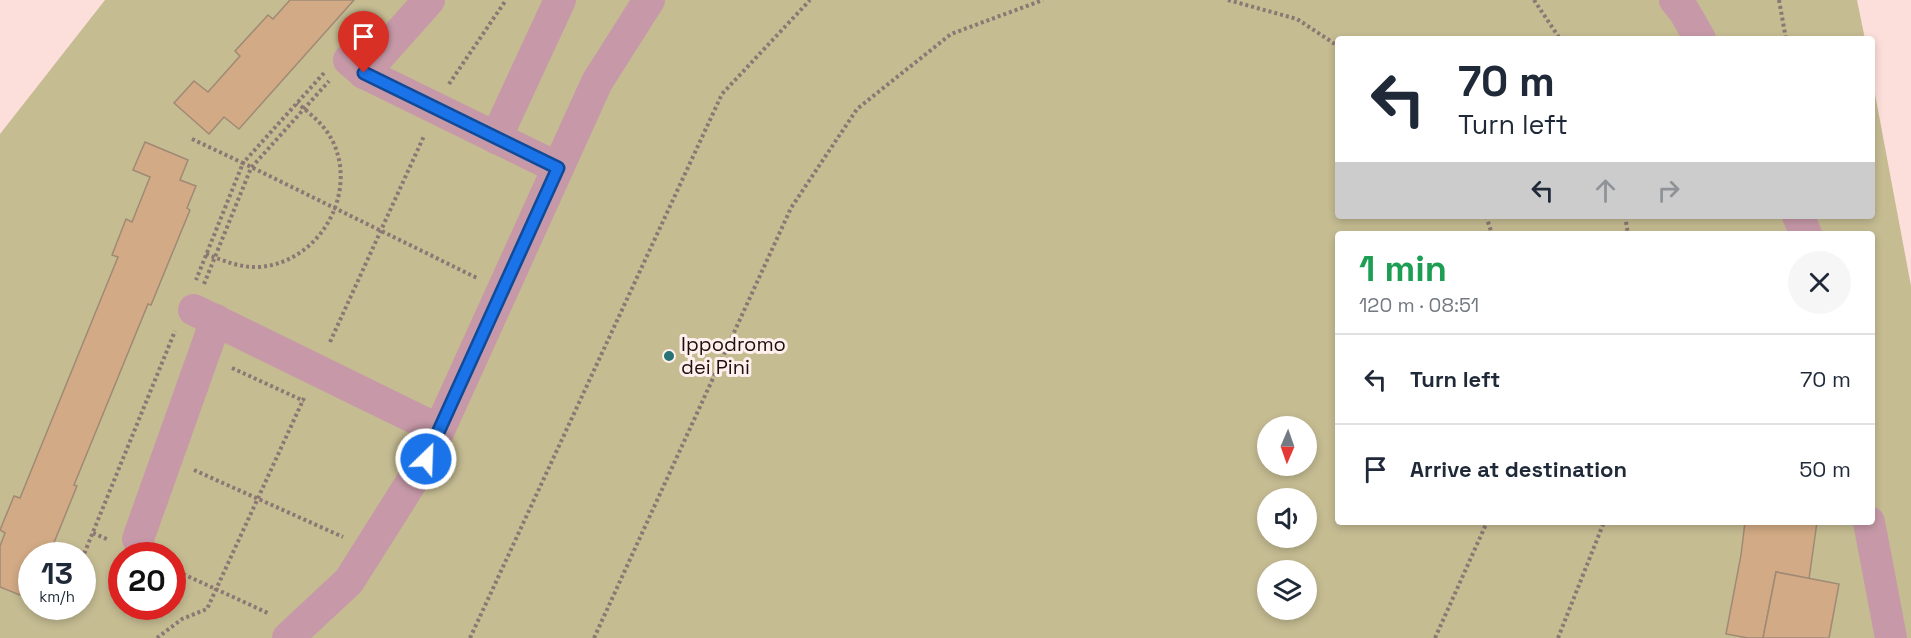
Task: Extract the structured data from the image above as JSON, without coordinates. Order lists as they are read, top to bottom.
{
  "places": ["Ippodromo dei Pini"],
  "north": "bottom",
  "page": {
    "turn": ["70 m", "Turn left"],
    "heading": ["1 min", "120 m · 08:51"],
    "list": [
      {
        "name": "Turn left",
        "value": "70 m"
      },
      {
        "name": "Arrive at destination",
        "value": "50 m"
      }
    ],
    "speed": "13 km/h",
    "limit": "20"
  }
}
